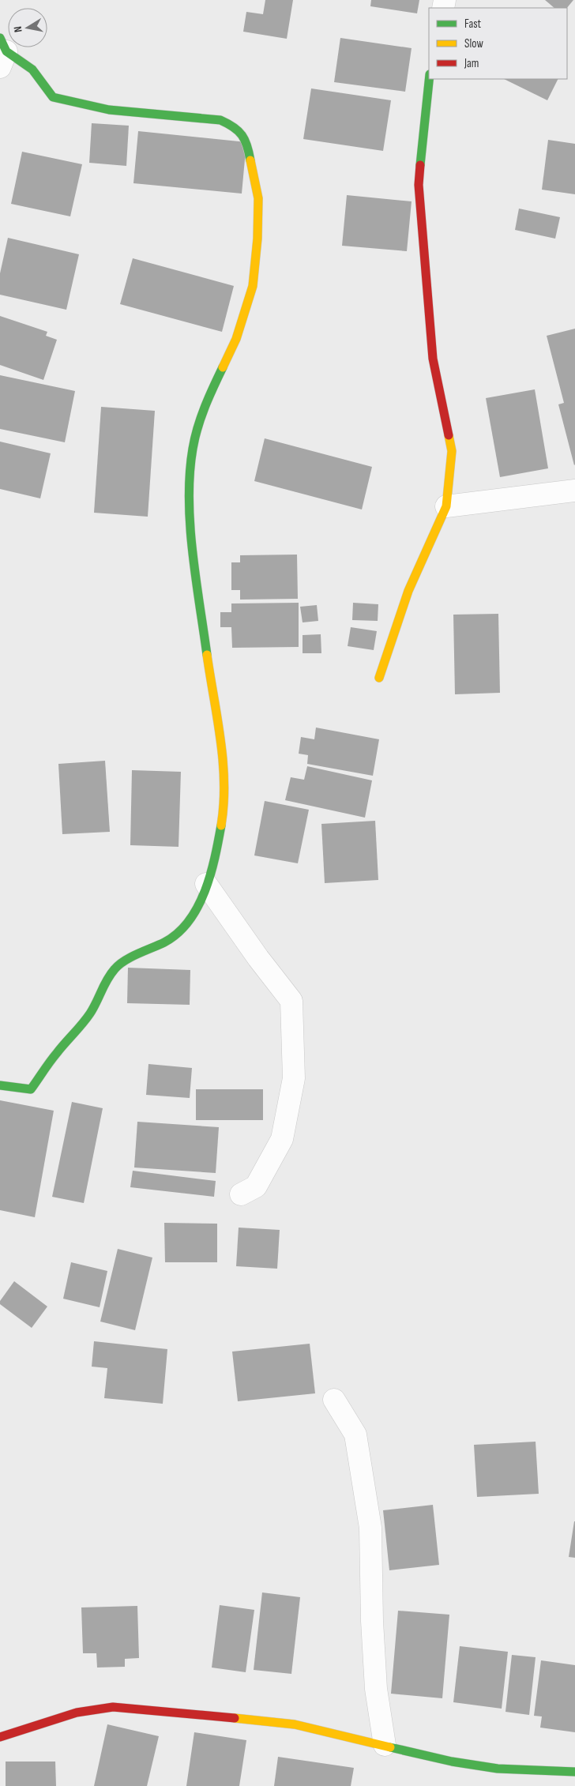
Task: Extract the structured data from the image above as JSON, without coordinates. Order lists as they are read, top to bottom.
{
  "legend": ["Fast", "Slow", "Jam"],
  "north": "left"
}
